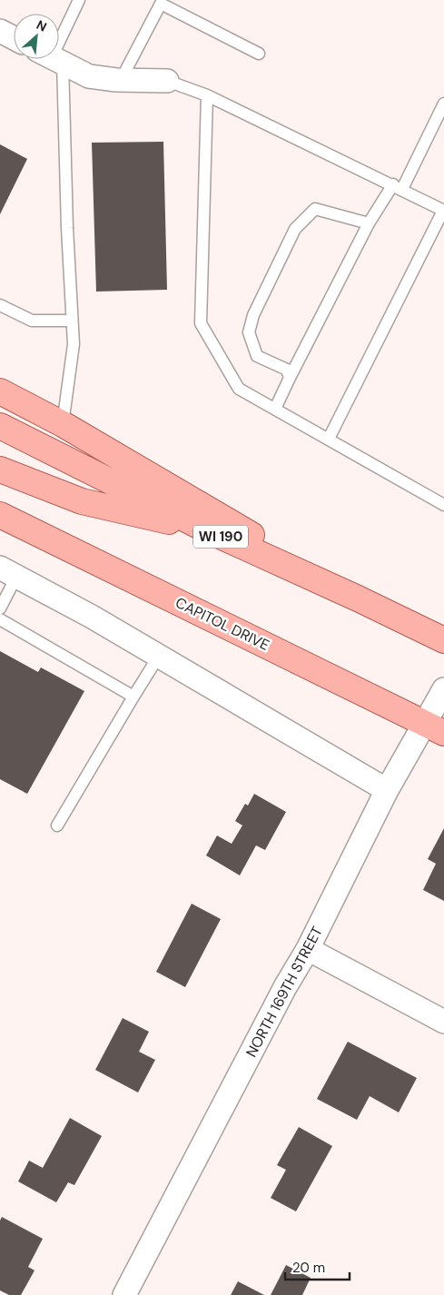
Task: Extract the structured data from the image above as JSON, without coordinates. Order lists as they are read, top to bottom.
{
  "streets": {
    "main road": ["WI 190", "CAPITOL DRIVE"],
    "street": ["NORTH 169TH STREET"]
  },
  "crossings": [
    ["CAPITOL DRIVE", "NORTH 169TH STREET"]
  ],
  "scale_bar": "20 m",
  "north": "top right"
}
